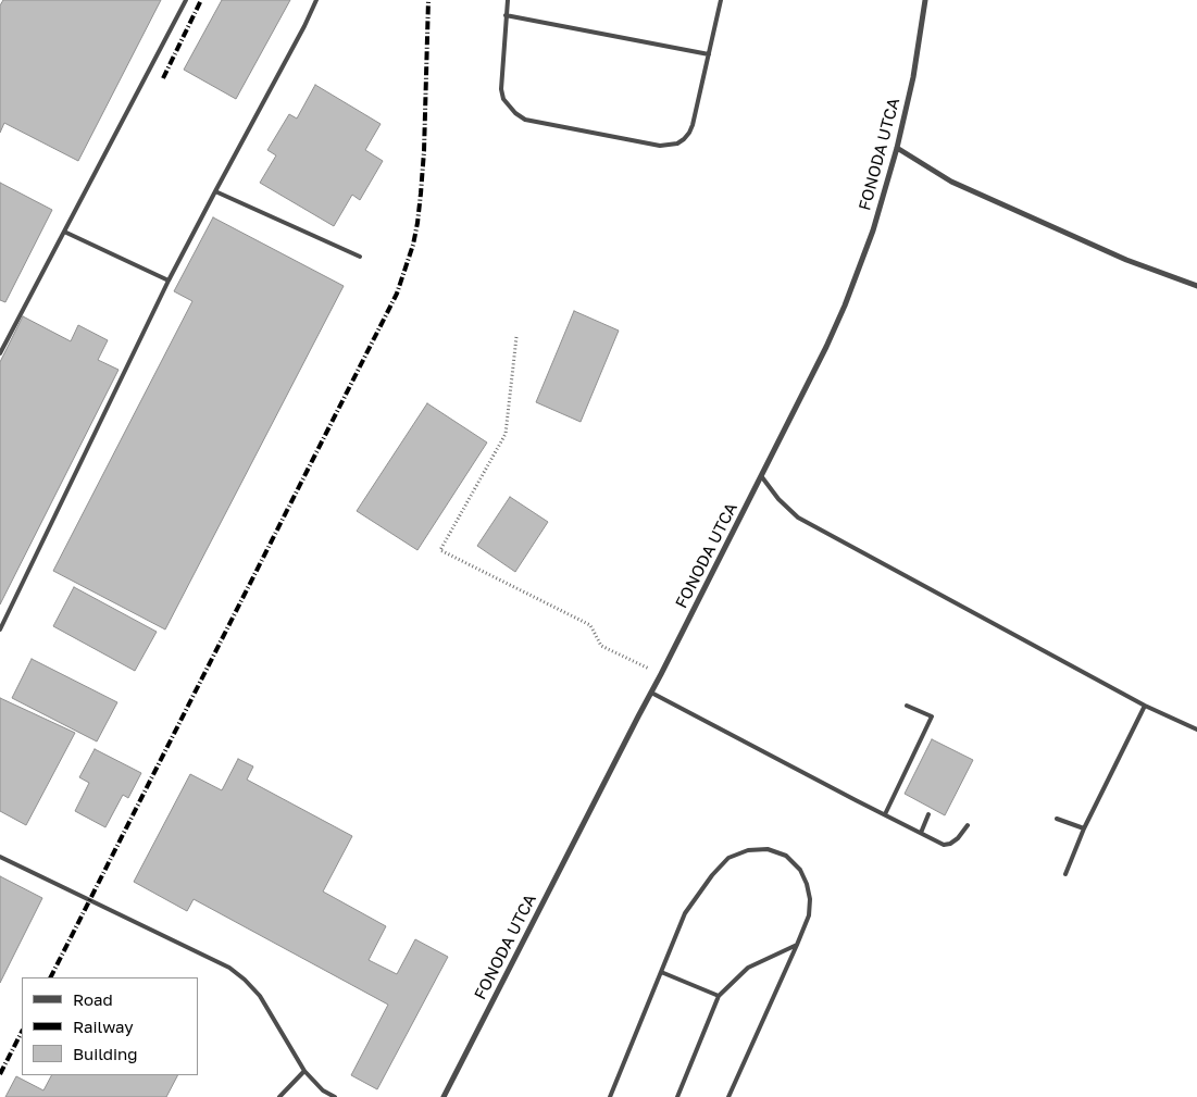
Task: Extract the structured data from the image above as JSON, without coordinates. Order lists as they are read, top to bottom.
{
  "streets": {
    "street": ["FONODA UTCA"]
  },
  "legend": ["Road", "Railway", "Building"]
}
